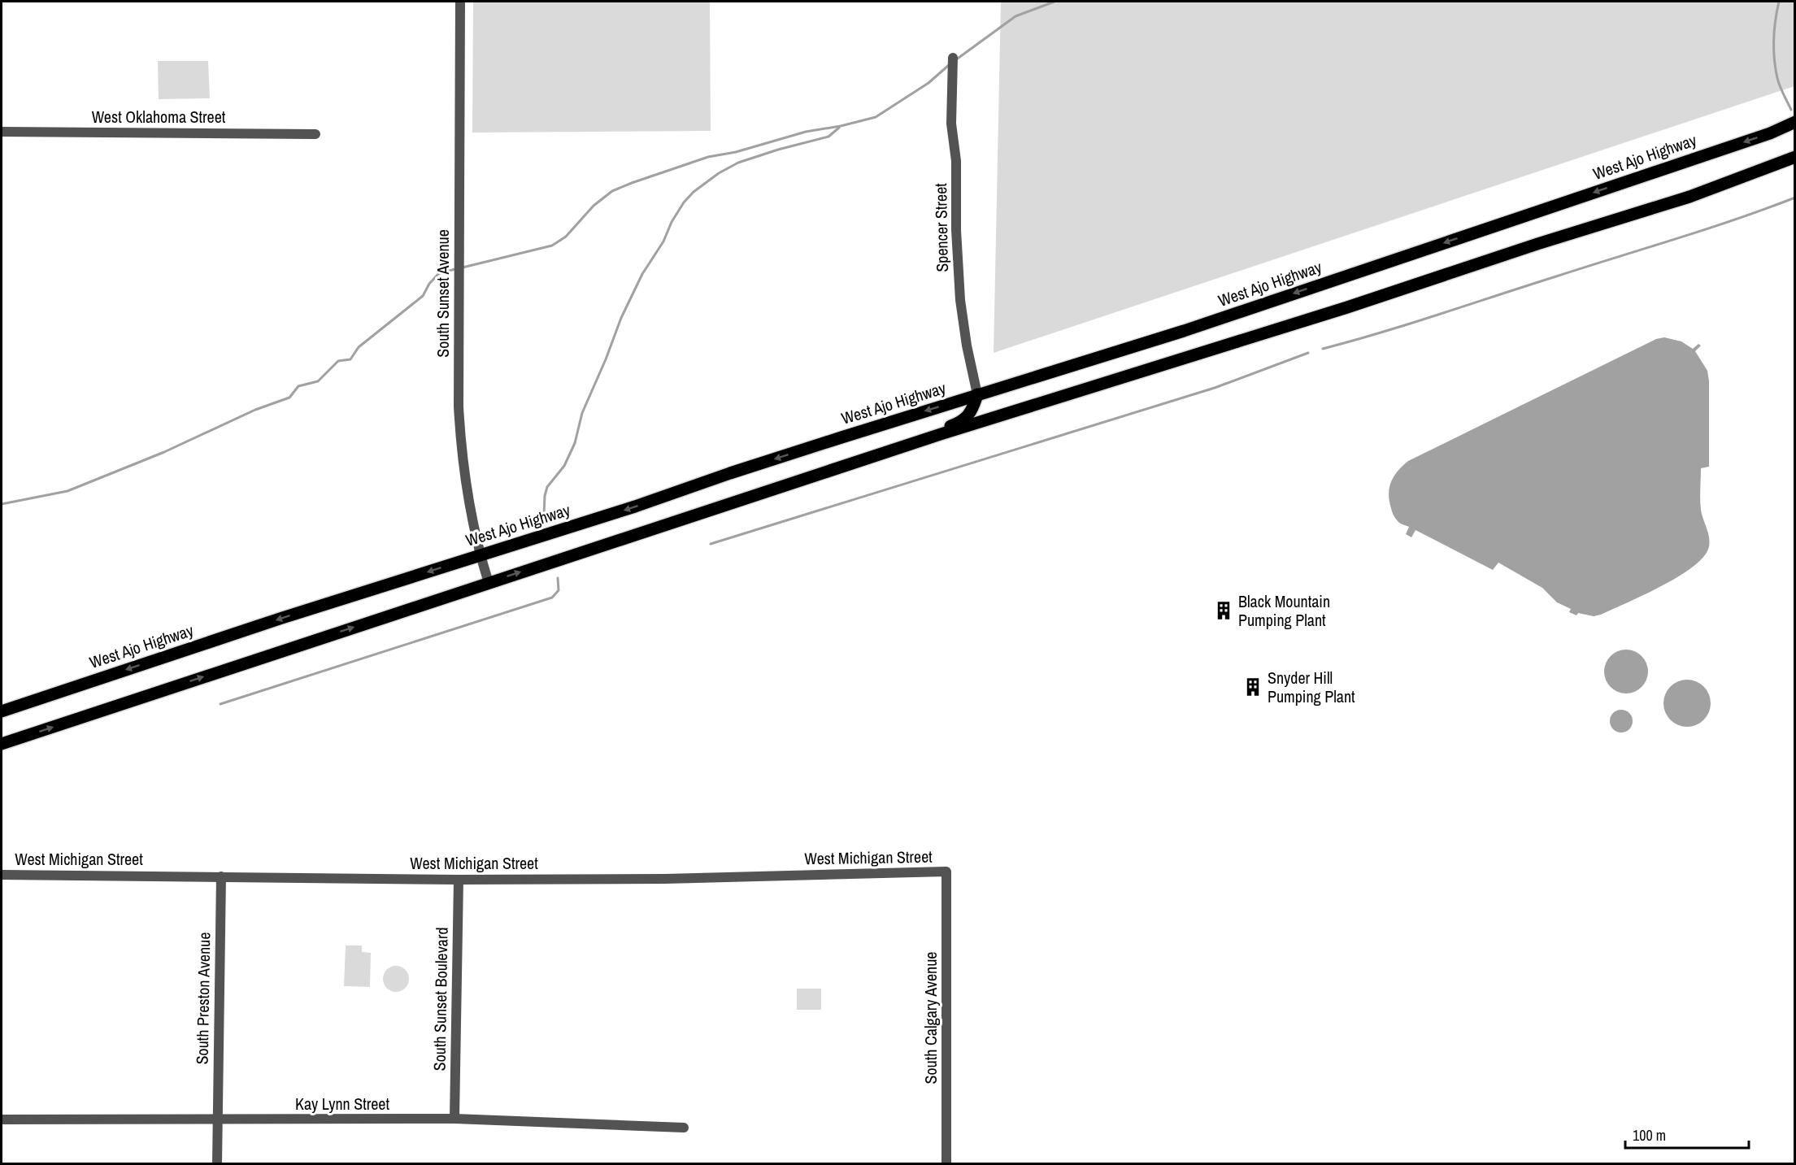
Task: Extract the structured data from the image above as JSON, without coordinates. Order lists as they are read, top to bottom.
{
  "streets": {
    "main road": ["West Ajo Highway"],
    "street": [
      "West Oklahoma Street",
      "Spencer Street",
      "South Sunset Avenue",
      "West Michigan Street",
      "South Preston Avenue",
      "South Sunset Boulevard",
      "South Calgary Avenue",
      "Kay Lynn Street"
    ]
  },
  "crossings": [
    ["West Ajo Highway", "Spencer Street"],
    ["West Ajo Highway", "South Sunset Avenue"],
    ["West Michigan Street", "South Preston Avenue"],
    ["West Michigan Street", "South Sunset Boulevard"],
    ["West Michigan Street", "South Calgary Avenue"],
    ["South Preston Avenue", "Kay Lynn Street"],
    ["South Sunset Boulevard", "Kay Lynn Street"]
  ],
  "places": {
    "building": ["Black Mountain Pumping Plant", "Snyder Hill Pumping Plant"]
  },
  "scale_bar": "100 m"
}
